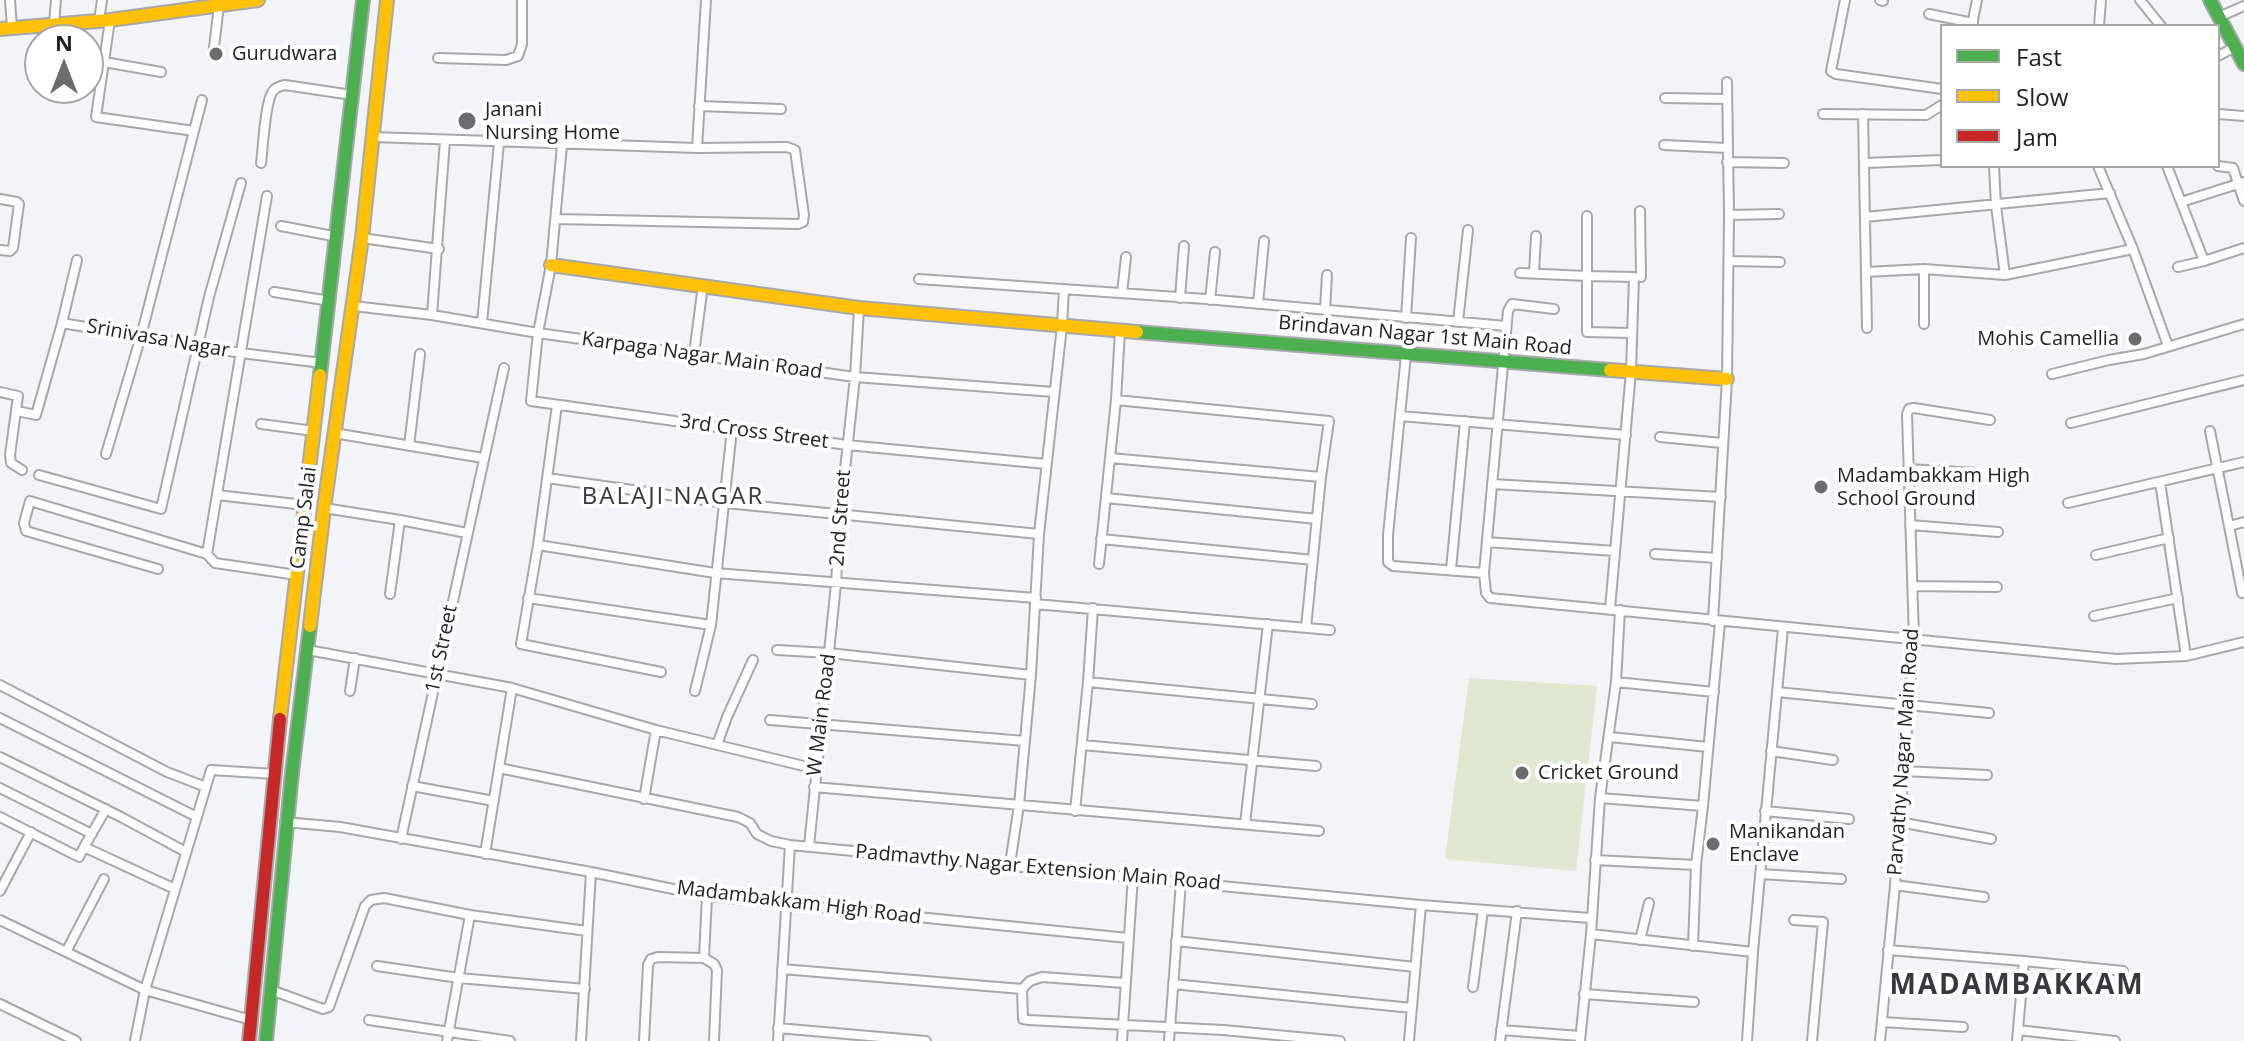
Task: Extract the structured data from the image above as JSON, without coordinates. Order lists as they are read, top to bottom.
{
  "streets": {
    "main road": ["Brindavan Nagar 1st Main Road", "Camp Salai"],
    "street": [
      "Srinivasa Nagar",
      "Karpaga Nagar Main Road",
      "3rd Cross Street",
      "2nd Street",
      "1st Street",
      "W Main Road",
      "Parvathy Nagar Main Road",
      "Padmavthy Nagar Extension Main Road",
      "Madambakkam High Road"
    ]
  },
  "crossings": [
    ["Brindavan Nagar 1st Main Road", "2nd Street"],
    ["Srinivasa Nagar", "Camp Salai"],
    ["Karpaga Nagar Main Road", "3rd Cross Street"],
    ["Karpaga Nagar Main Road", "Camp Salai"],
    ["Karpaga Nagar Main Road", "2nd Street"],
    ["3rd Cross Street", "2nd Street"],
    ["Camp Salai", "Madambakkam High Road"],
    ["2nd Street", "W Main Road"],
    ["1st Street", "Madambakkam High Road"],
    ["W Main Road", "Padmavthy Nagar Extension Main Road"]
  ],
  "districts": ["BALAJI NAGAR", "MADAMBAKKAM"],
  "places": [
    "Gurudwara",
    "Janani Nursing Home",
    "Mohis Camellia",
    "Madambakkam High School Ground",
    "Cricket Ground",
    "Manikandan Enclave"
  ],
  "legend": ["Fast", "Slow", "Jam"],
  "north": "top"
}
